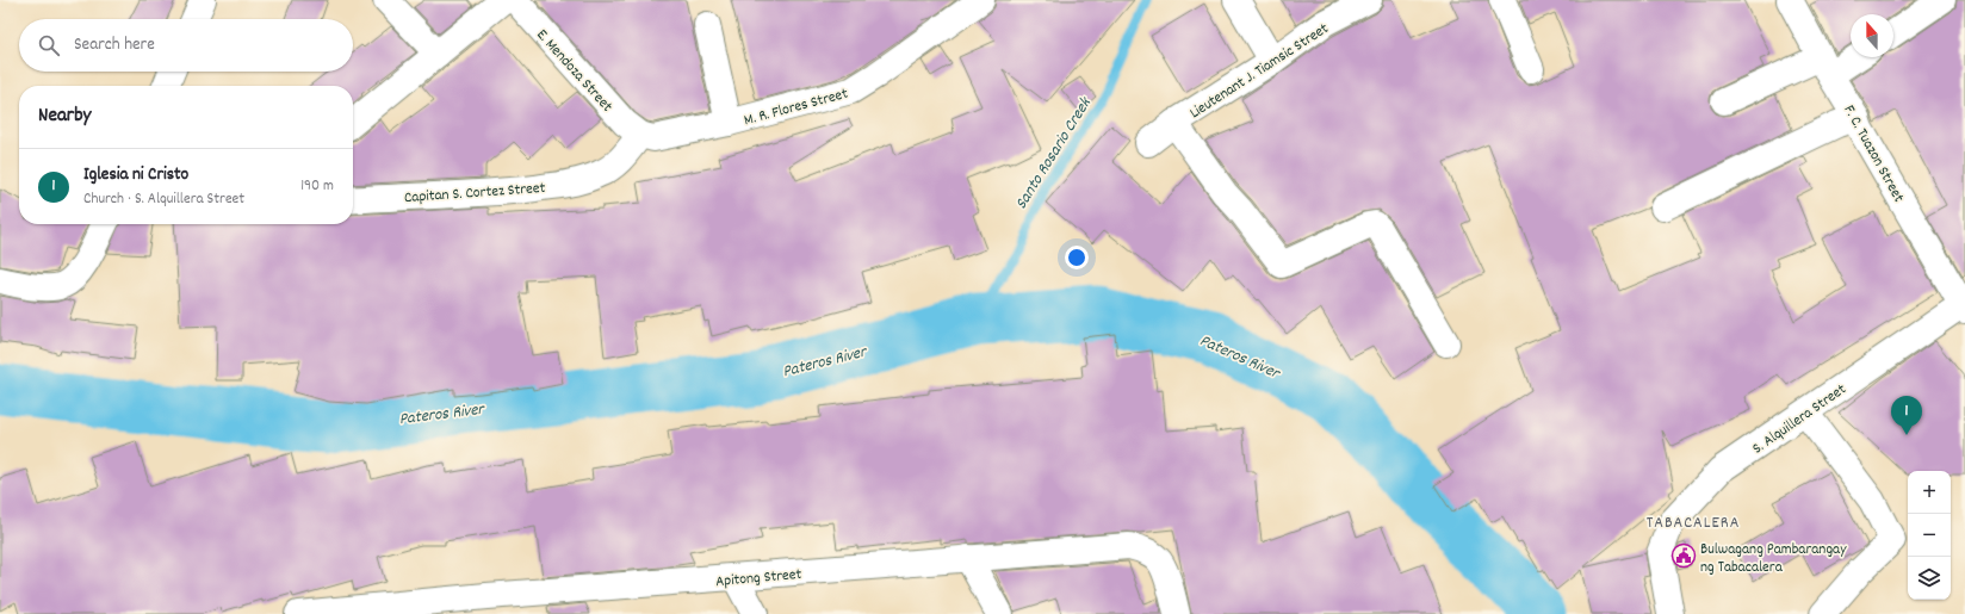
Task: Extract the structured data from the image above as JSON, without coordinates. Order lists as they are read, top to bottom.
{
  "streets": {
    "street": [
      "E. Mendoza Street",
      "Lieutenant J. Tiamsic Street",
      "M. R. Flores Street",
      "F. C. Tuazon Street",
      "Capitan S. Cortez Street",
      "S. Alquillera Street",
      "Apitong Street"
    ]
  },
  "crossings": [
    ["E. Mendoza Street", "M. R. Flores Street"],
    ["E. Mendoza Street", "Capitan S. Cortez Street"],
    ["M. R. Flores Street", "Capitan S. Cortez Street"],
    ["F. C. Tuazon Street", "S. Alquillera Street"]
  ],
  "districts": ["TABACALERA"],
  "water": ["Santo Rosario Creek", "Pateros River"],
  "places": {
    "public building": ["Bulwagang Pambarangay ng Tabacalera"]
  },
  "north": "top",
  "page": {
    "search": "Search here",
    "heading": "Nearby",
    "list": [
      {
        "mark": "1",
        "name": "Iglesia ni Cristo",
        "note": "Church · S. Alquillera Street",
        "value": "190 m"
      }
    ],
    "pins": "1",
    "map_buttons": ["+", "−"]
  }
}
